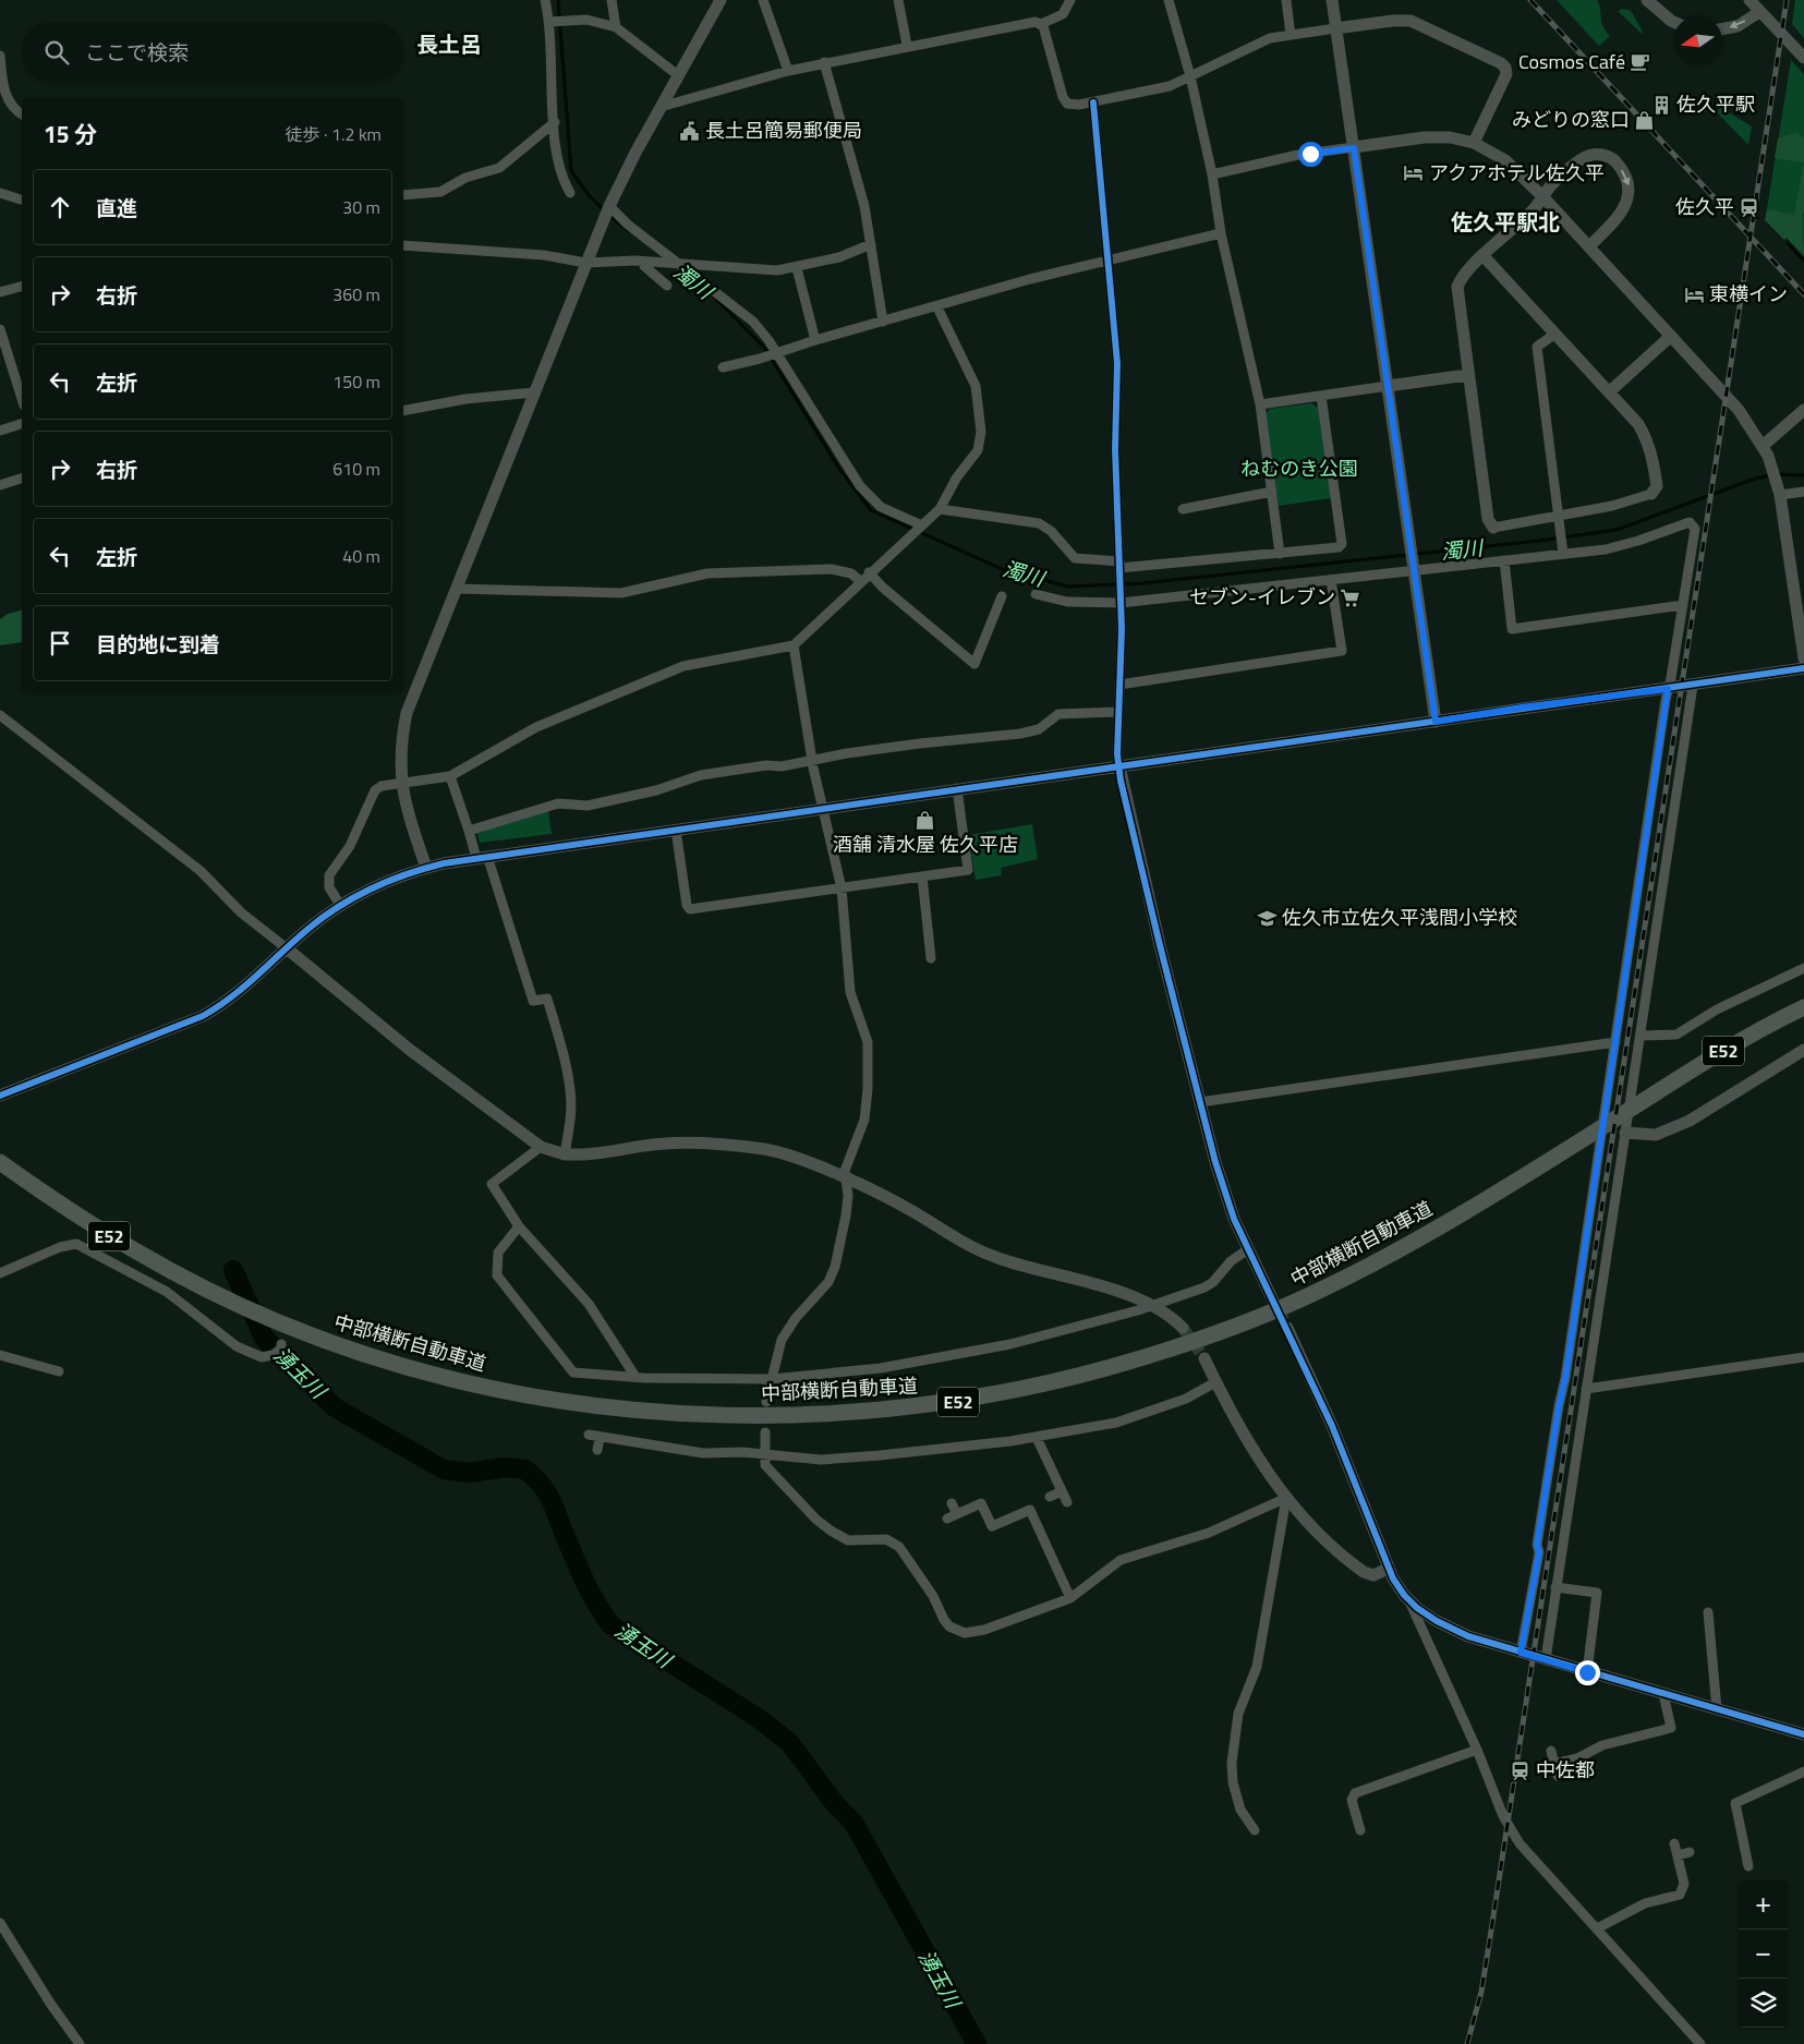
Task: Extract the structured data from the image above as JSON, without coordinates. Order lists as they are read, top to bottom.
{
  "streets": {
    "highway": ["E52", "中部横断自動車道"]
  },
  "districts": ["長土呂", "佐久平駅北"],
  "water": ["濁川", "湧玉川"],
  "parks": ["ねむのき公園"],
  "places": {
    "cafe": ["Cosmos Café"],
    "building": ["佐久平駅"],
    "shop": ["みどりの窓口", "酒舗 清水屋 佐久平店"],
    "public building": ["長土呂簡易郵便局"],
    "hotel": ["アクアホテル佐久平", "東横イン"],
    "station": ["佐久平", "中佐都"],
    "supermarket": ["セブン-イレブン"],
    "school or university": ["佐久市立佐久平浅間小学校"]
  },
  "north": "left",
  "page": {
    "search": "ここで検索",
    "heading": ["15 分", "徒歩 · 1.2 km"],
    "list": [
      ["直進", "30 m"],
      ["右折", "360 m"],
      ["左折", "150 m"],
      ["右折", "610 m"],
      ["左折", "40 m"],
      "目的地に到着"
    ],
    "map_buttons": ["+", "−"]
  }
}
